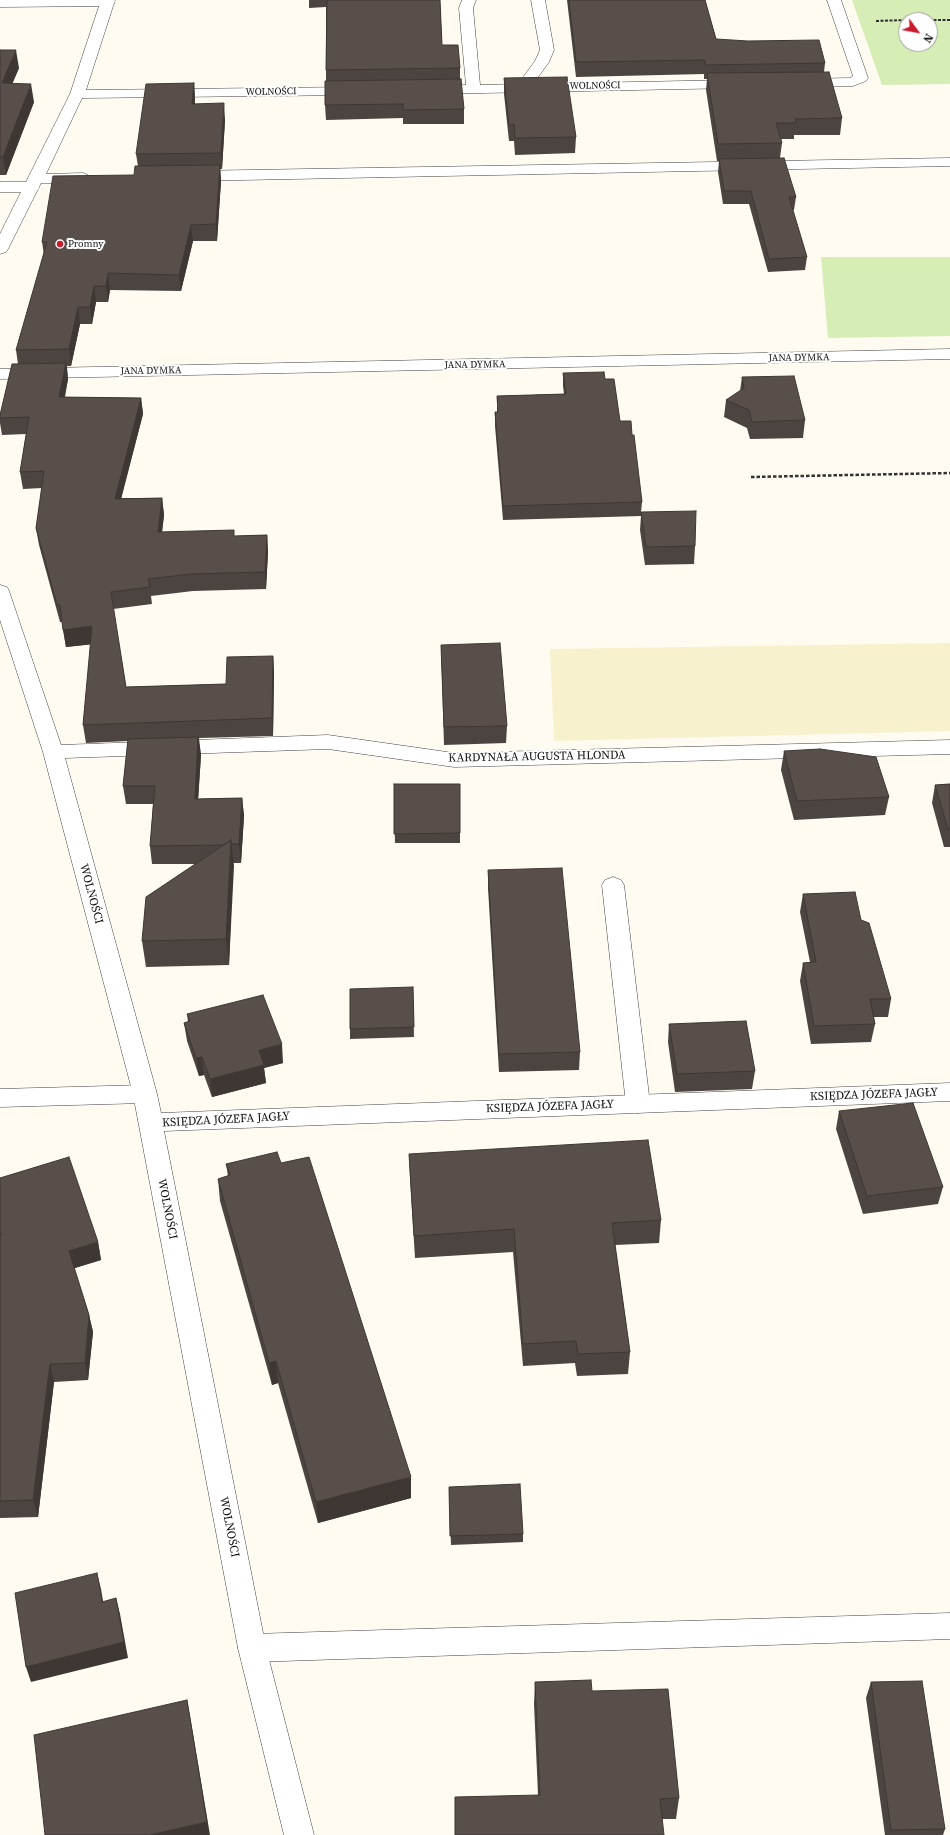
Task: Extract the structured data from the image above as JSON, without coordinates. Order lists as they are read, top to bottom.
{
  "streets": {
    "street": [
      "WOLNOŚCI",
      "JANA DYMKA",
      "KARDYNAŁA AUGUSTA HLONDA",
      "KSIĘDZA JÓZEFA JAGŁY"
    ]
  },
  "crossings": [
    ["WOLNOŚCI", "KARDYNAŁA AUGUSTA HLONDA"],
    ["WOLNOŚCI", "KSIĘDZA JÓZEFA JAGŁY"]
  ],
  "places": ["Promny"],
  "north": "bottom right"
}
